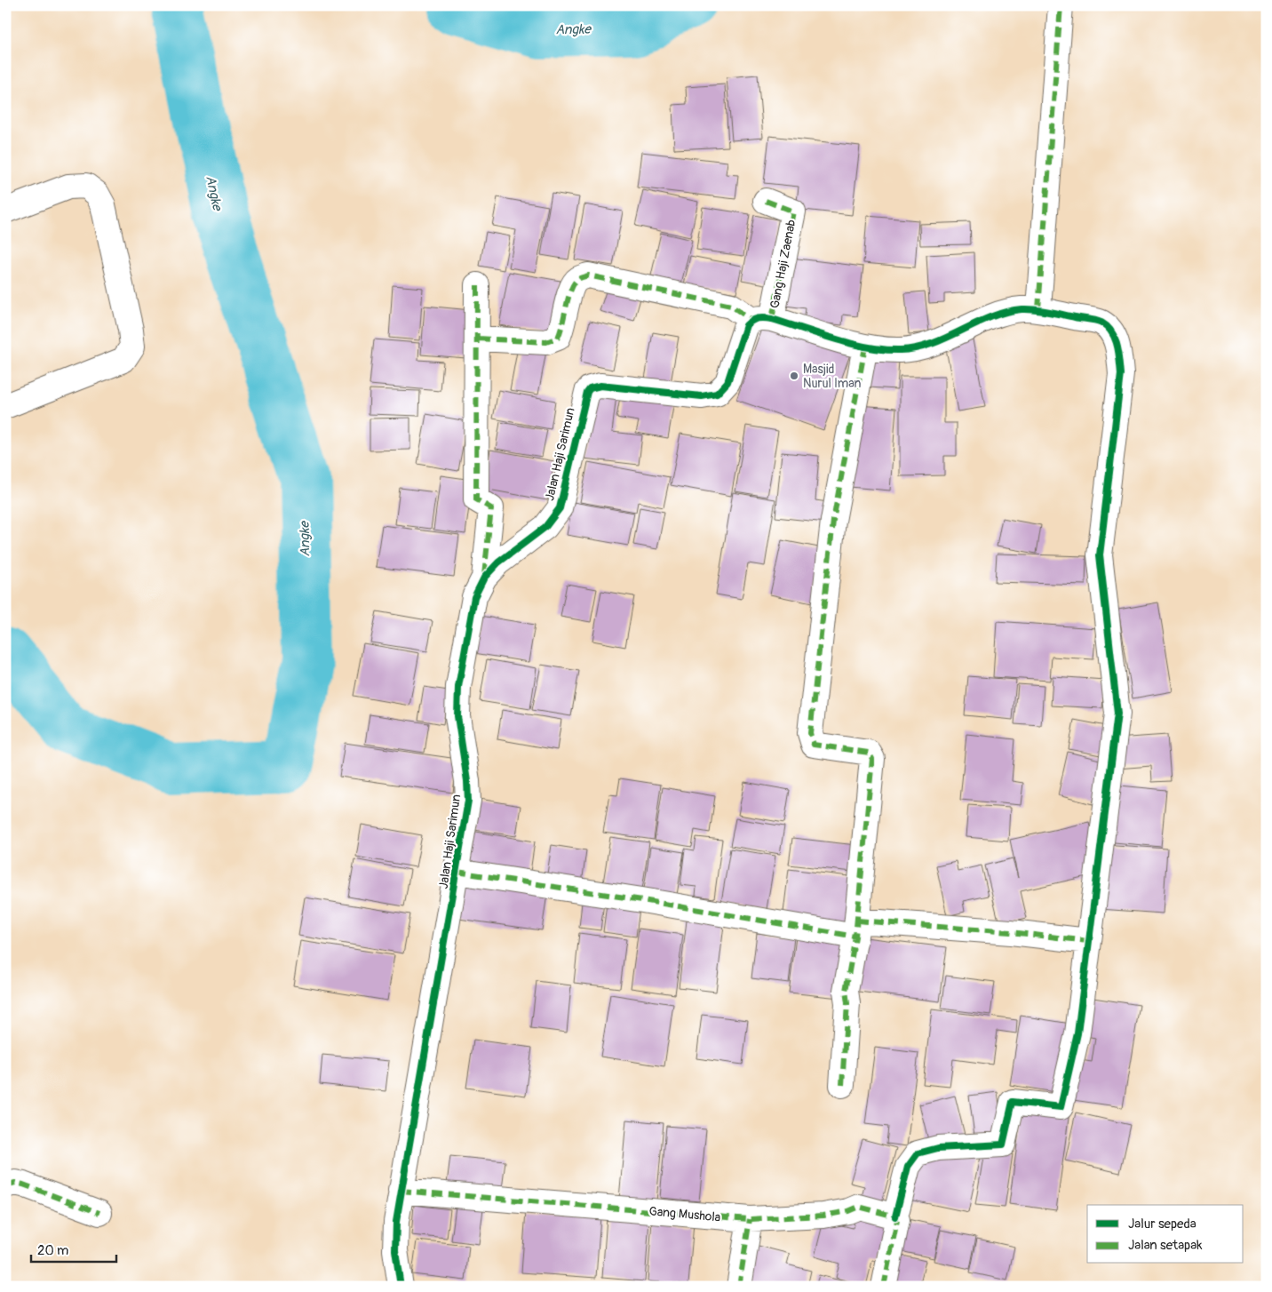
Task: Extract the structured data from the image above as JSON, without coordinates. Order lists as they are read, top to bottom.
{
  "streets": {
    "street": ["Gang Haji Zaenab", "Jalan Haji Sarimun", "Gang Mushola"]
  },
  "crossings": [
    ["Gang Haji Zaenab", "Jalan Haji Sarimun"],
    ["Jalan Haji Sarimun", "Gang Mushola"]
  ],
  "water": ["Angke"],
  "places": ["Masjid Nurul Iman"],
  "legend": ["Jalur sepeda", "Jalan setapak"],
  "scale_bar": "20 m"
}
